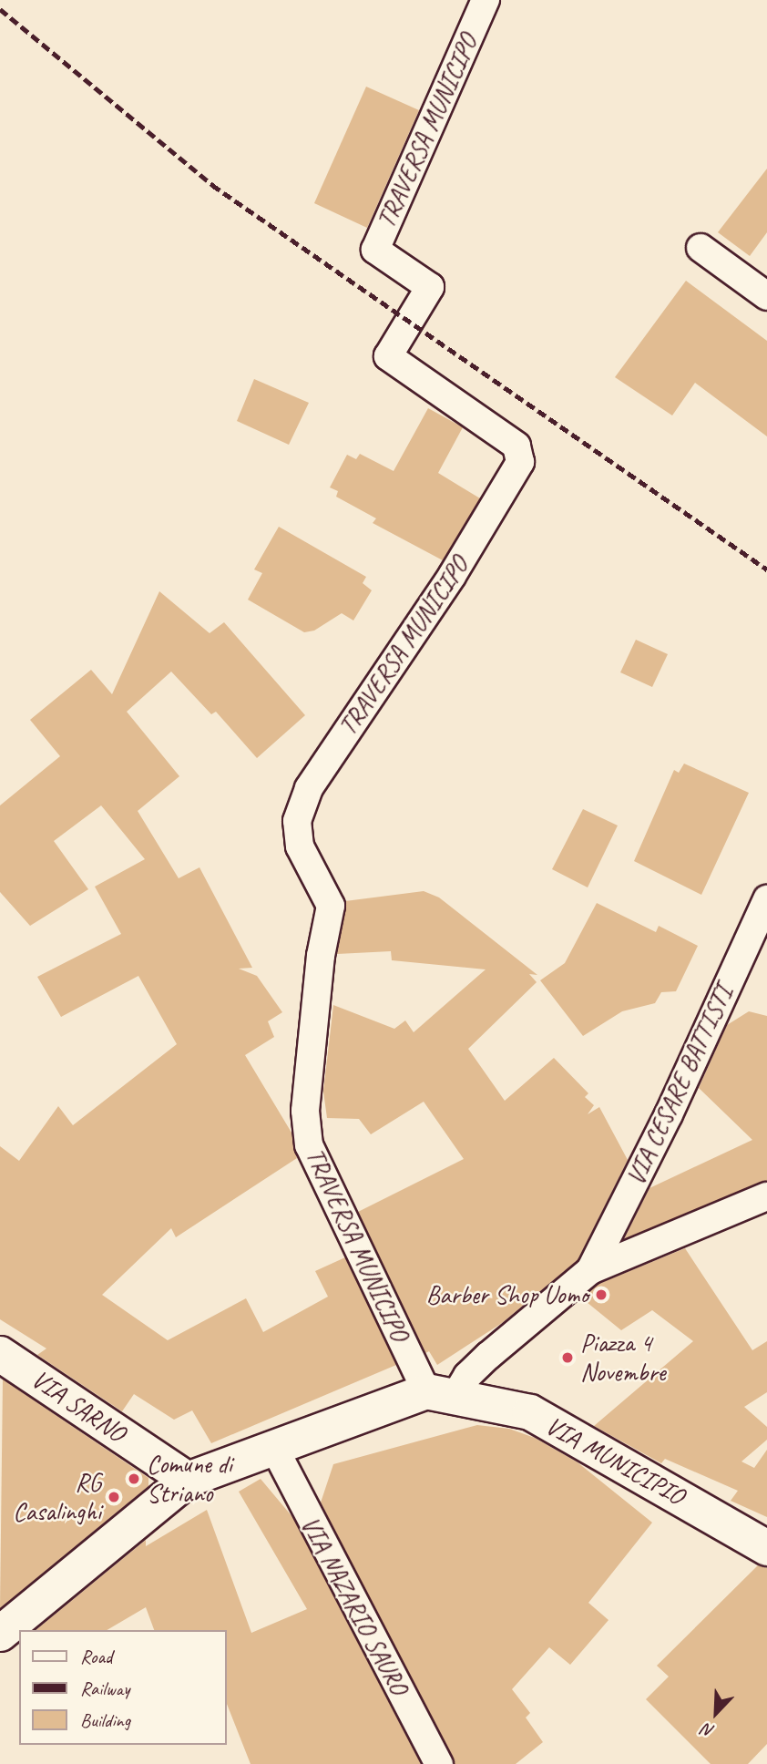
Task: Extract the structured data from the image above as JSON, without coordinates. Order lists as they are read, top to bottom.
{
  "streets": {
    "main road": ["VIA SARNO", "VIA MUNICIPIO"],
    "street": ["TRAVERSA MUNICIPO", "VIA CESARE BATTISTI", "VIA NAZARIO SAURO"]
  },
  "crossings": [
    ["TRAVERSA MUNICIPO", "VIA MUNICIPIO"]
  ],
  "places": [
    "Barber Shop Uomo",
    "Piazza 4 Novembre",
    "Comune di Striano",
    "RG Casalinghi"
  ],
  "legend": ["Road", "Railway", "Building"],
  "north": "bottom left"
}
